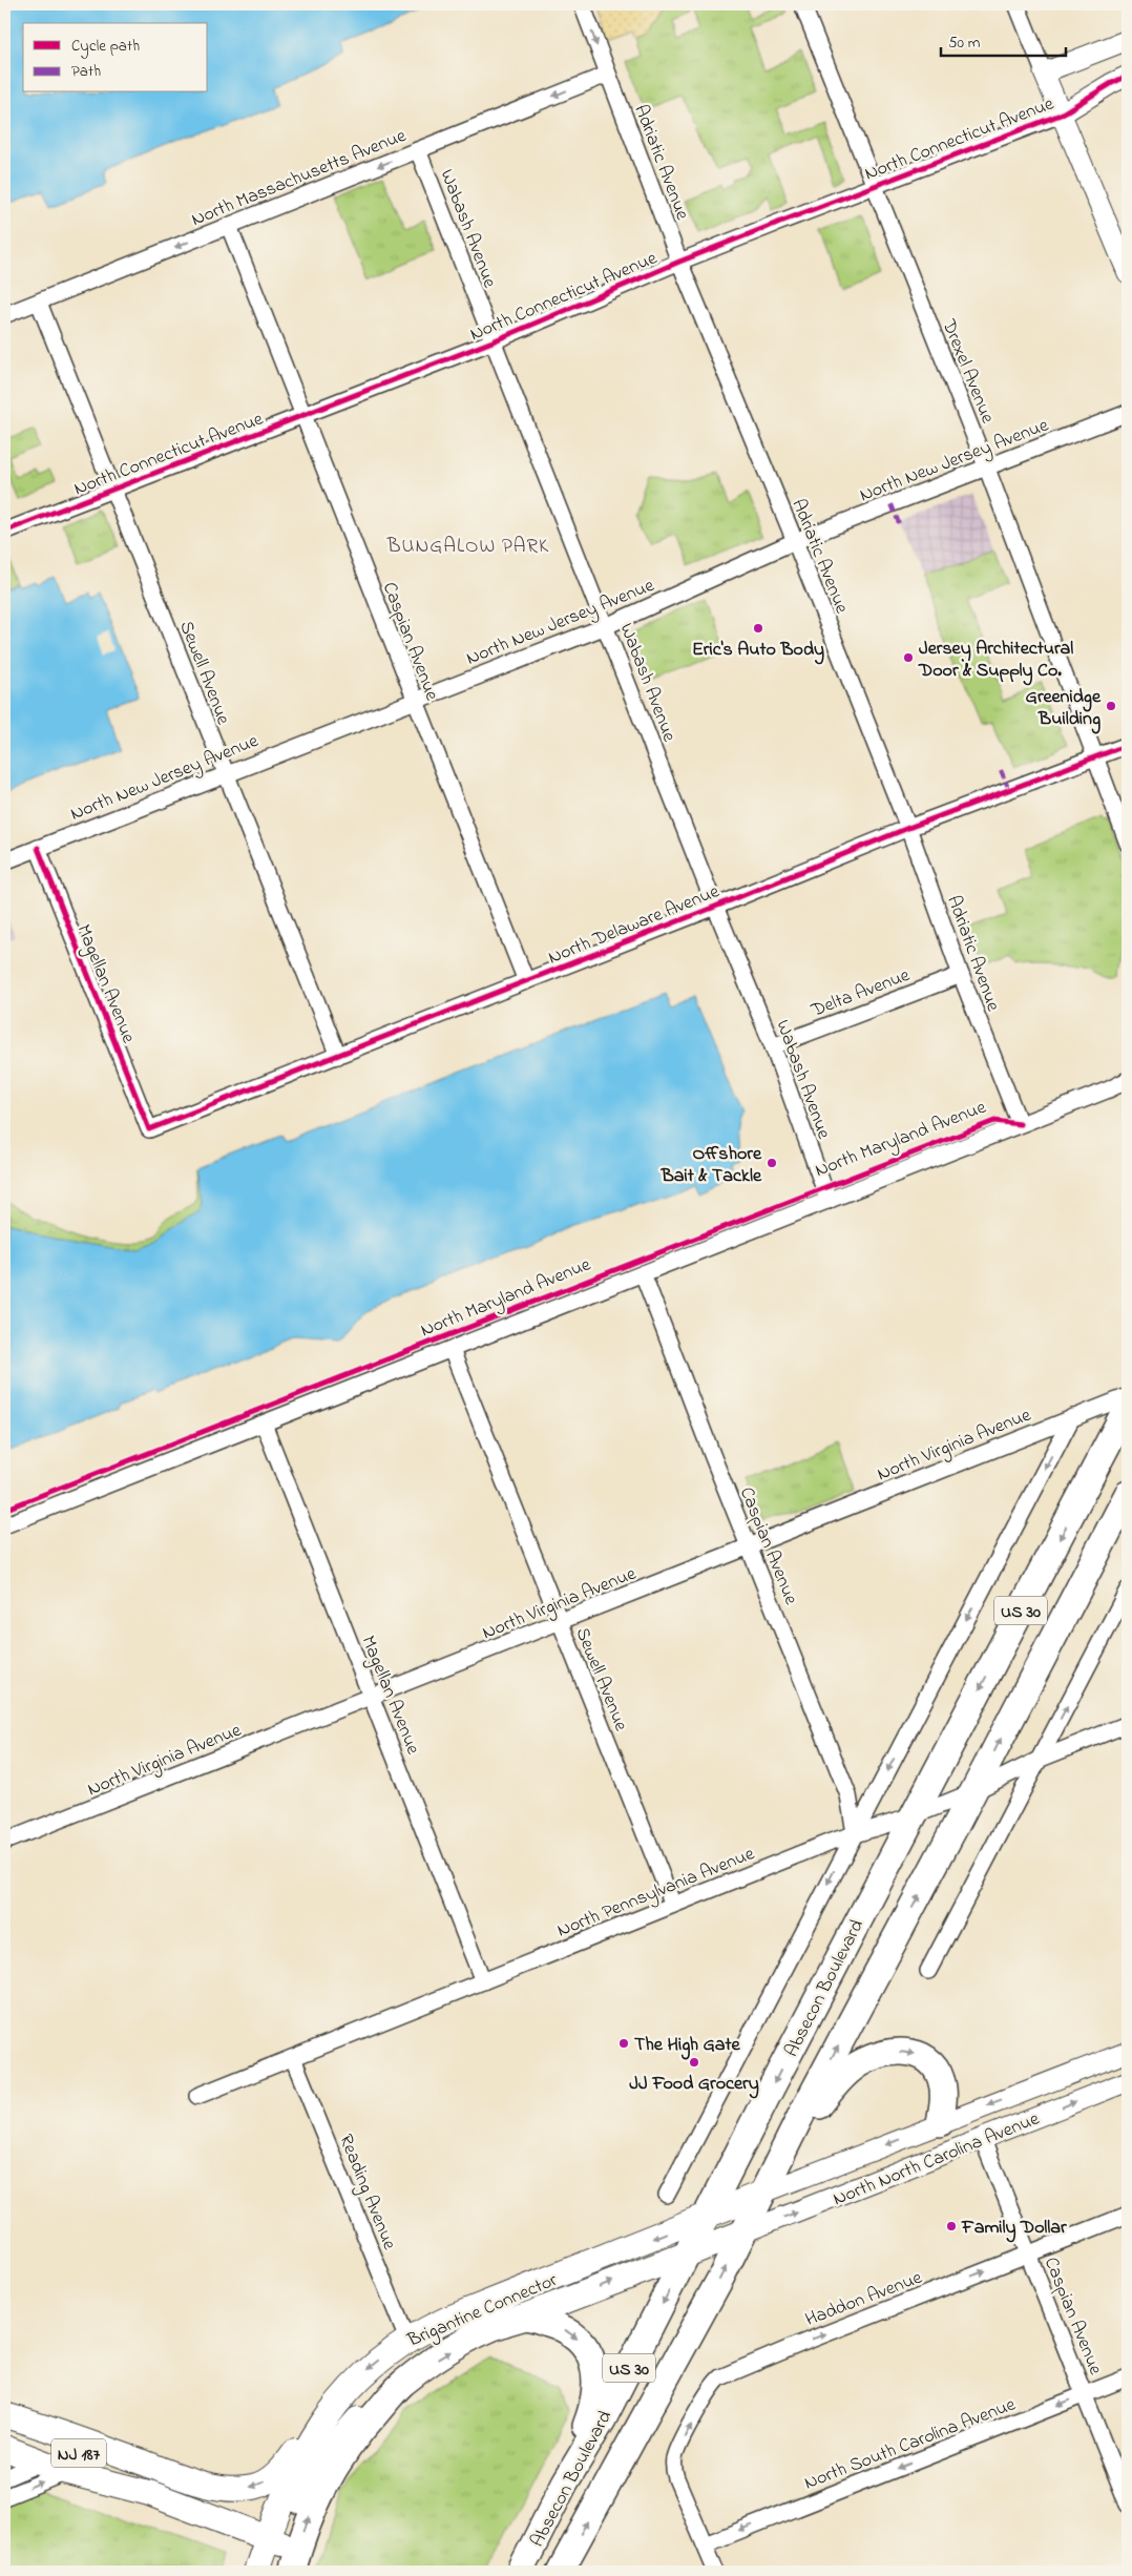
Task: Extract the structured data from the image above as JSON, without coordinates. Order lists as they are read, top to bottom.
{
  "streets": {
    "highway": ["US 30", "Absecon Boulevard", "Brigantine Connector"],
    "main road": ["NJ 187"],
    "street": [
      "North Connecticut Avenue",
      "Adriatic Avenue",
      "North Massachusetts Avenue",
      "Wabash Avenue",
      "Drexel Avenue",
      "North New Jersey Avenue",
      "Caspian Avenue",
      "Sewell Avenue",
      "North Delaware Avenue",
      "Magellan Avenue",
      "Delta Avenue",
      "North Maryland Avenue",
      "North Virginia Avenue",
      "North Pennsylvania Avenue",
      "North North Carolina Avenue",
      "Reading Avenue",
      "Haddon Avenue",
      "North South Carolina Avenue"
    ]
  },
  "crossings": [
    ["North Connecticut Avenue", "Adriatic Avenue"],
    ["North Connecticut Avenue", "Wabash Avenue"],
    ["North Connecticut Avenue", "Drexel Avenue"],
    ["North Connecticut Avenue", "Caspian Avenue"],
    ["North Connecticut Avenue", "Sewell Avenue"],
    ["Adriatic Avenue", "North Massachusetts Avenue"],
    ["Adriatic Avenue", "North New Jersey Avenue"],
    ["Adriatic Avenue", "North Delaware Avenue"],
    ["Adriatic Avenue", "Delta Avenue"],
    ["Adriatic Avenue", "North Maryland Avenue"],
    ["North Massachusetts Avenue", "Wabash Avenue"],
    ["North Massachusetts Avenue", "Caspian Avenue"],
    ["North Massachusetts Avenue", "Sewell Avenue"],
    ["Wabash Avenue", "North New Jersey Avenue"],
    ["Wabash Avenue", "North Delaware Avenue"],
    ["Wabash Avenue", "Delta Avenue"],
    ["Wabash Avenue", "North Maryland Avenue"],
    ["Drexel Avenue", "North New Jersey Avenue"],
    ["Drexel Avenue", "North Delaware Avenue"],
    ["North New Jersey Avenue", "Caspian Avenue"],
    ["North New Jersey Avenue", "Sewell Avenue"],
    ["North New Jersey Avenue", "Magellan Avenue"],
    ["Caspian Avenue", "North Delaware Avenue"],
    ["Caspian Avenue", "North Maryland Avenue"],
    ["Caspian Avenue", "North Virginia Avenue"],
    ["Caspian Avenue", "North Pennsylvania Avenue"],
    ["Caspian Avenue", "North North Carolina Avenue"],
    ["Caspian Avenue", "Haddon Avenue"],
    ["Caspian Avenue", "North South Carolina Avenue"],
    ["Sewell Avenue", "North Delaware Avenue"],
    ["Sewell Avenue", "North Maryland Avenue"],
    ["Sewell Avenue", "North Virginia Avenue"],
    ["Sewell Avenue", "North Pennsylvania Avenue"],
    ["North Delaware Avenue", "Magellan Avenue"],
    ["Magellan Avenue", "North Maryland Avenue"],
    ["Magellan Avenue", "North Virginia Avenue"],
    ["Magellan Avenue", "North Pennsylvania Avenue"],
    ["North Pennsylvania Avenue", "Absecon Boulevard"],
    ["North Pennsylvania Avenue", "Reading Avenue"],
    ["Absecon Boulevard", "North North Carolina Avenue"],
    ["Absecon Boulevard", "Brigantine Connector"],
    ["North North Carolina Avenue", "Brigantine Connector"],
    ["Reading Avenue", "Brigantine Connector"],
    ["Haddon Avenue", "North South Carolina Avenue"],
    ["Brigantine Connector", "NJ 187"]
  ],
  "one_way": ["North Massachusetts Avenue", "Haddon Avenue", "North South Carolina Avenue"],
  "districts": ["BUNGALOW PARK"],
  "places": [
    "Eric's Auto Body",
    "Jersey Architectural Door & Supply Co.",
    "Greenidge Building",
    "Offshore Bait & Tackle",
    "The High Gate",
    "JJ Food Grocery",
    "Family Dollar"
  ],
  "legend": ["Cycle path", "Path"],
  "scale_bar": "50 m"
}
